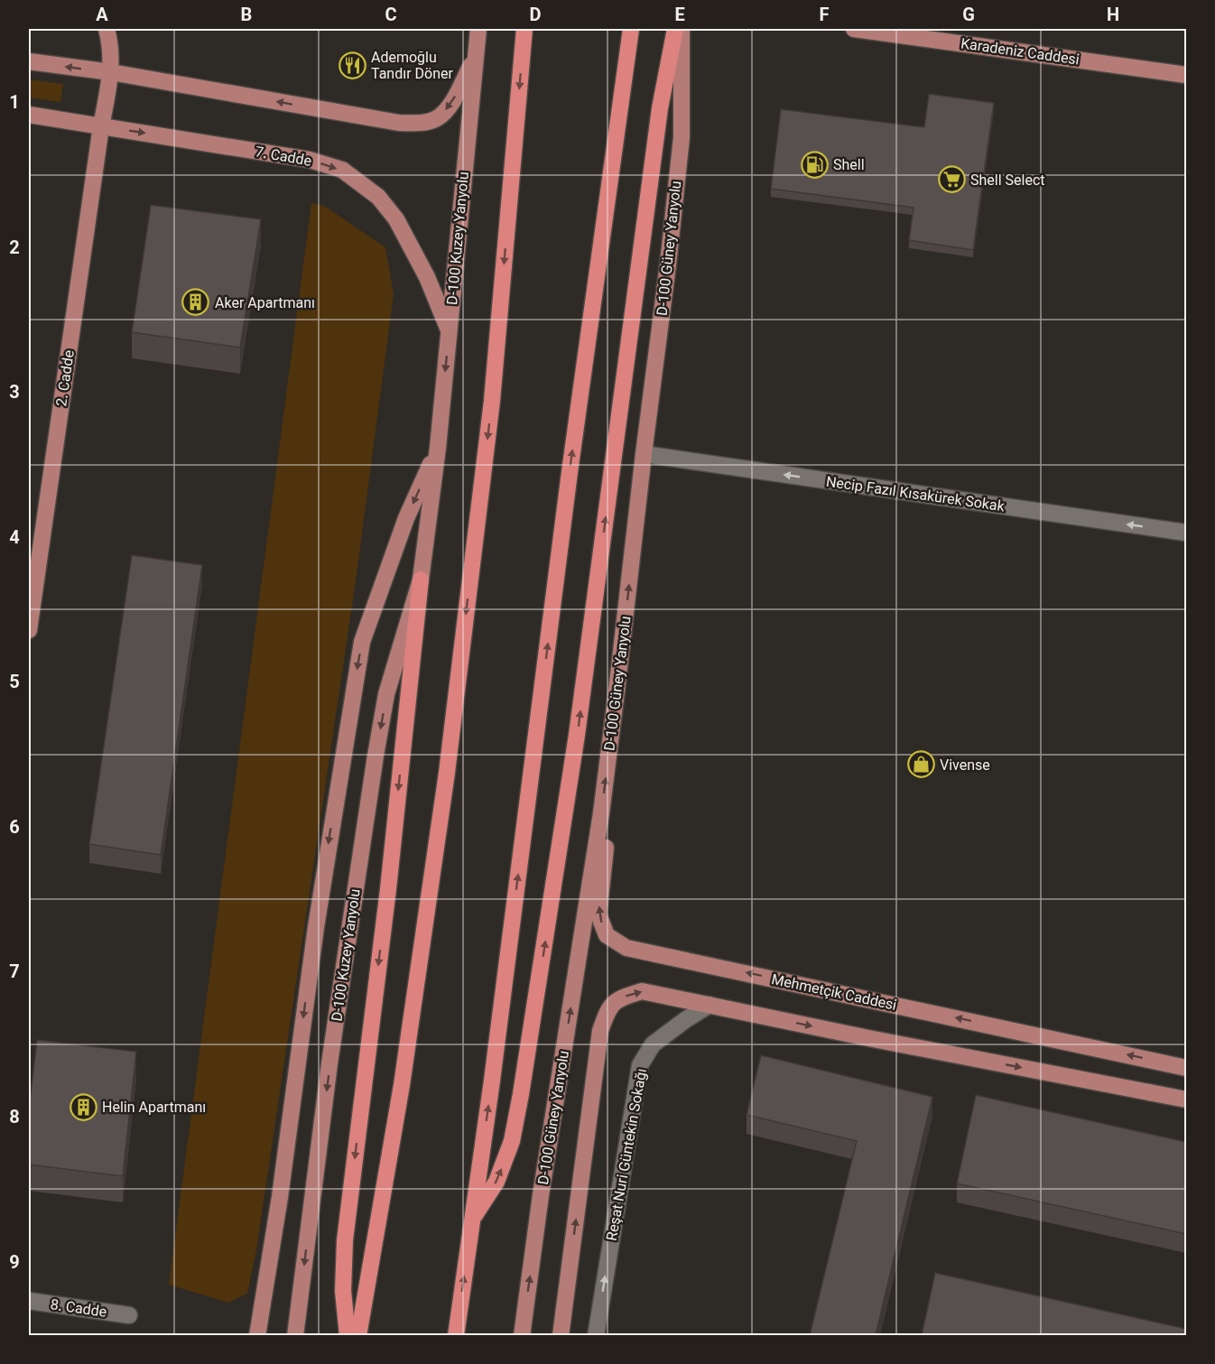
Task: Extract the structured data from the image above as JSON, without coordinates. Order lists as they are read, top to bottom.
{
  "streets": {
    "main road": [
      "Karadeniz Caddesi",
      "7. Cadde",
      "D-100 Kuzey Yanyolu",
      "D-100 Güney Yanyolu",
      "2. Cadde",
      "Mehmetçik Caddesi"
    ],
    "street": ["Necip Fazıl Kısakürek Sokak", "Reşat Nuri Güntekin Sokağı", "8. Cadde"]
  },
  "crossings": [
    ["7. Cadde", "D-100 Kuzey Yanyolu"],
    ["7. Cadde", "2. Cadde"],
    ["D-100 Güney Yanyolu", "Necip Fazıl Kısakürek Sokak"],
    ["D-100 Güney Yanyolu", "Mehmetçik Caddesi"]
  ],
  "one_way": [
    "7. Cadde",
    "D-100 Güney Yanyolu",
    "Necip Fazıl Kısakürek Sokak",
    "Reşat Nuri Güntekin Sokağı"
  ],
  "places": {
    "restaurant": ["Ademoğlu Tandır Döner"],
    "fuel station": ["Shell"],
    "supermarket": ["Shell Select"],
    "building": ["Aker Apartmanı", "Helin Apartmanı"],
    "shop": ["Vivense"]
  },
  "grid": {
    "columns": [
      "A",
      "B",
      "C",
      "D",
      "E",
      "F",
      "G",
      "H"
    ],
    "rows": [
      "1",
      "2",
      "3",
      "4",
      "5",
      "6",
      "7",
      "8",
      "9"
    ]
  }
}
